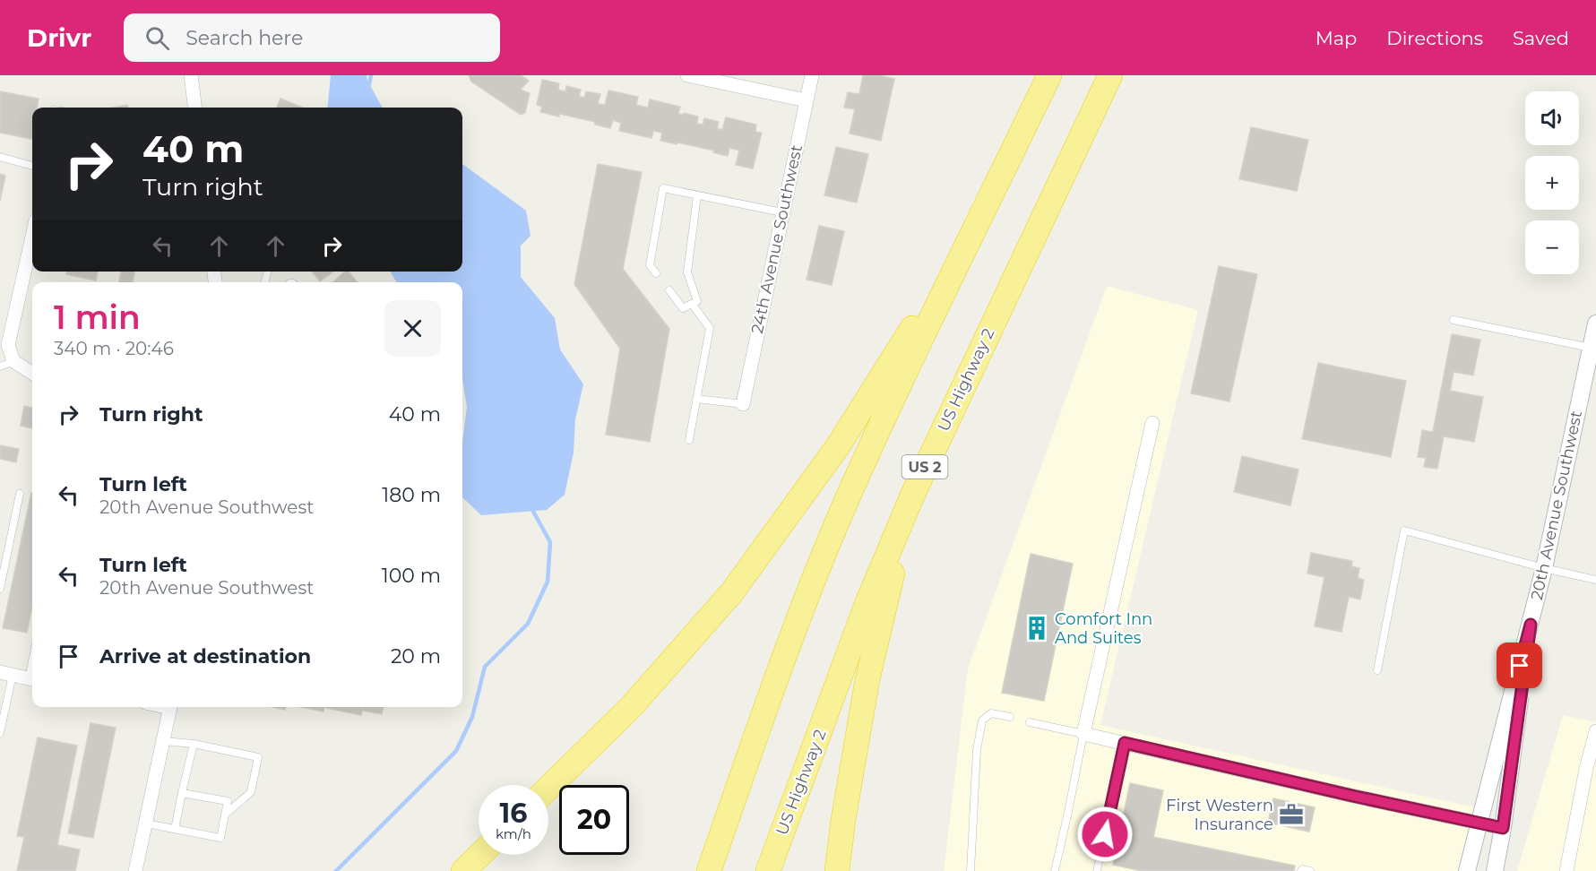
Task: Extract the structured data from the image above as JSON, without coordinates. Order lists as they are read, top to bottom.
{
  "streets": {
    "highway": ["US Highway 2", "US 2"],
    "street": ["24th Avenue Southwest", "20th Avenue Southwest"]
  },
  "places": {
    "building": ["Comfort Inn And Suites"],
    "office": ["First Western Insurance"]
  },
  "page": {
    "header": "Drivr",
    "search": "Search here",
    "nav": ["Map", "Directions", "Saved"],
    "map_buttons": ["+", "−"],
    "turn": ["40 m", "Turn right"],
    "heading": ["1 min", "340 m · 20:46"],
    "list": [
      {
        "name": "Turn right",
        "value": "40 m"
      },
      {
        "name": "Turn left",
        "note": "20th Avenue Southwest",
        "value": "180 m"
      },
      {
        "name": "Turn left",
        "note": "20th Avenue Southwest",
        "value": "100 m"
      },
      {
        "name": "Arrive at destination",
        "value": "20 m"
      }
    ],
    "speed": "16 km/h",
    "limit": "20"
  }
}
